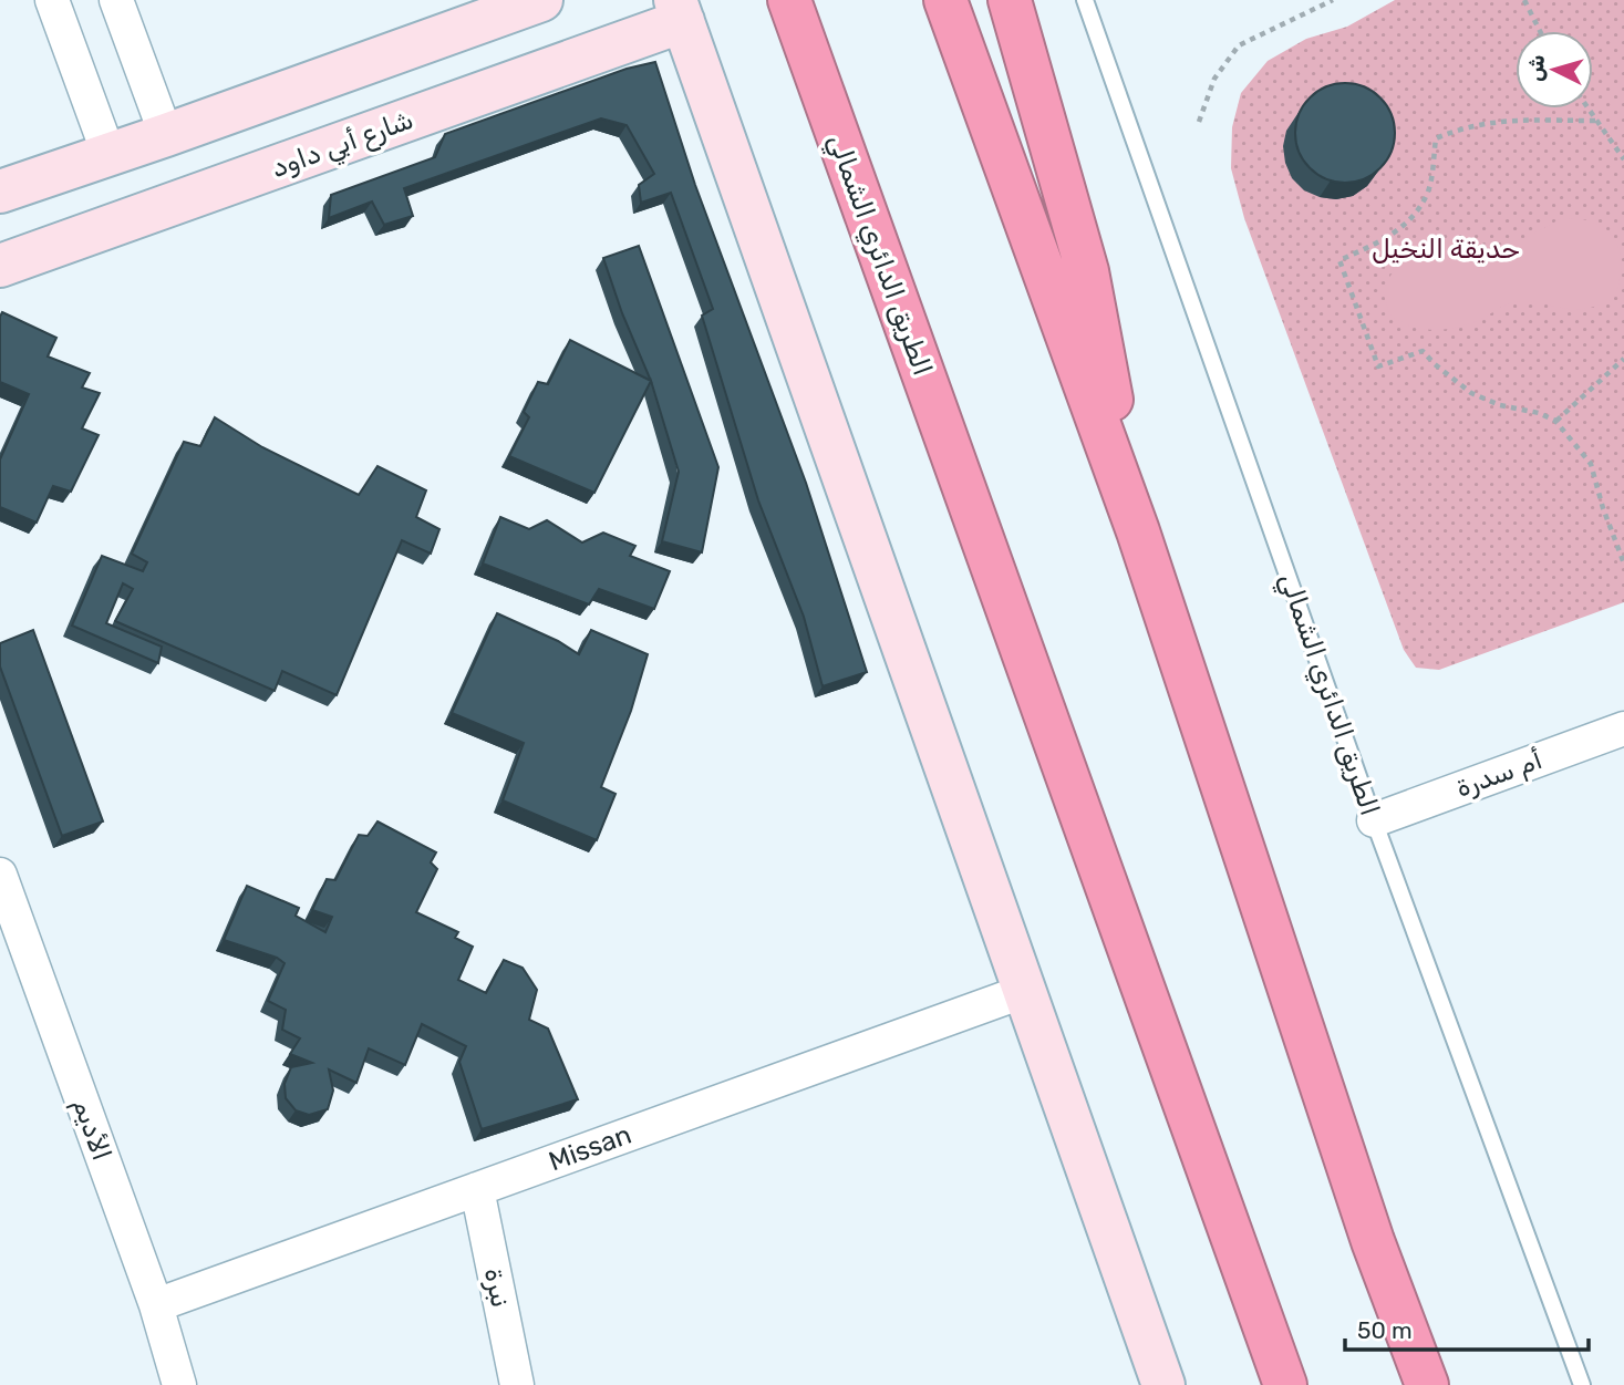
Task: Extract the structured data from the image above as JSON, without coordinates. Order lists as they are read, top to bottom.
{
  "streets": {
    "highway": ["الطريق الدائري الشمالي"],
    "main road": ["شارع أبي داود"],
    "street": [
      "أم سدرة",
      "الأديم",
      "Missan",
      "نبرة"
    ]
  },
  "crossings": [
    ["الطريق الدائري الشمالي", "أم سدرة"],
    ["الأديم", "Missan"],
    ["Missan", "نبرة"]
  ],
  "parks": ["حديقة النخيل"],
  "scale_bar": "50 m",
  "north": "left"
}
